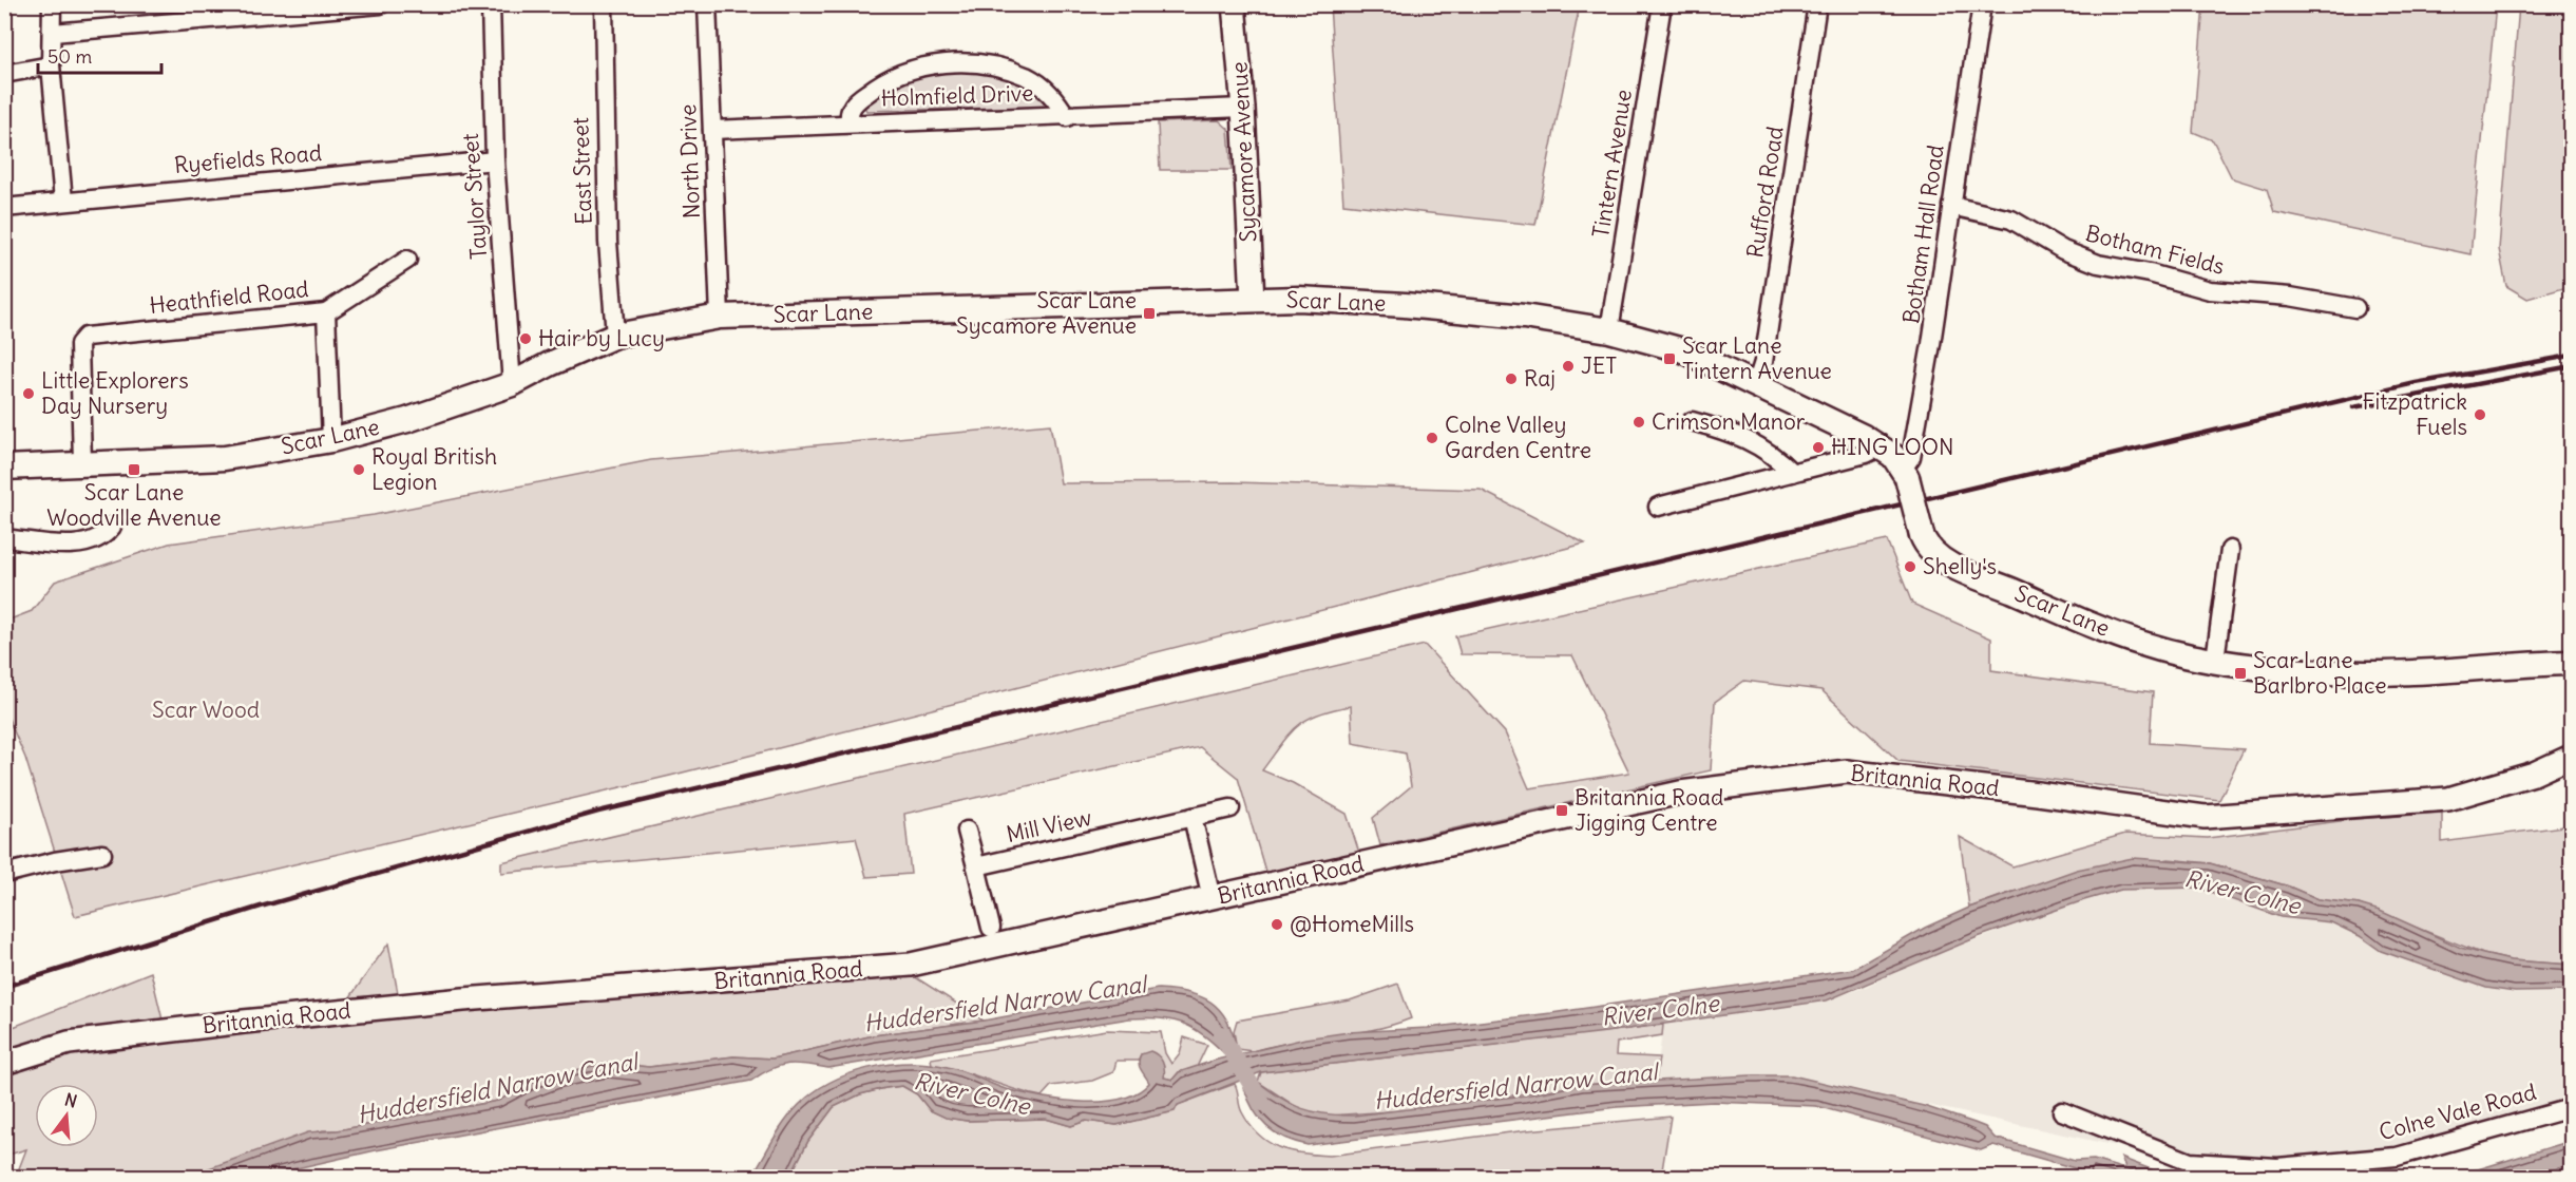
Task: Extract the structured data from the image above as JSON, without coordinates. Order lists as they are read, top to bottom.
{
  "streets": {
    "main road": ["Scar Lane"],
    "street": [
      "Holmfield Drive",
      "Sycamore Avenue",
      "Ryefields Road",
      "North Drive",
      "Tintern Avenue",
      "East Street",
      "Rufford Road",
      "Taylor Street",
      "Botham Hall Road",
      "Botham Fields",
      "Heathfield Road",
      "Britannia Road",
      "Mill View",
      "Colne Vale Road"
    ]
  },
  "crossings": [
    ["Holmfield Drive", "Sycamore Avenue"],
    ["Holmfield Drive", "North Drive"],
    ["Sycamore Avenue", "Scar Lane"],
    ["Ryefields Road", "Taylor Street"],
    ["North Drive", "Scar Lane"],
    ["Tintern Avenue", "Scar Lane"],
    ["East Street", "Scar Lane"],
    ["Rufford Road", "Scar Lane"],
    ["Taylor Street", "Scar Lane"],
    ["Botham Hall Road", "Botham Fields"],
    ["Botham Hall Road", "Scar Lane"],
    ["Heathfield Road", "Scar Lane"]
  ],
  "water": ["River Colne", "Huddersfield Narrow Canal"],
  "parks": ["Scar Wood"],
  "places": {
    "transit": [
      "Scar Lane Sycamore Avenue",
      "Scar Lane Tintern Avenue",
      "Scar Lane Woodville Avenue",
      "Scar Lane Barlbro Place",
      "Britannia Road Jigging Centre"
    ],
    "other": [
      "Hair by Lucy",
      "JET",
      "Raj",
      "Little Explorers Day Nursery",
      "Fitzpatrick Fuels",
      "Crimson Manor",
      "Colne Valley Garden Centre",
      "HING LOON",
      "Royal British Legion",
      "Shelly's",
      "@HomeMills"
    ]
  },
  "scale_bar": "50 m",
  "north": "top"
}
